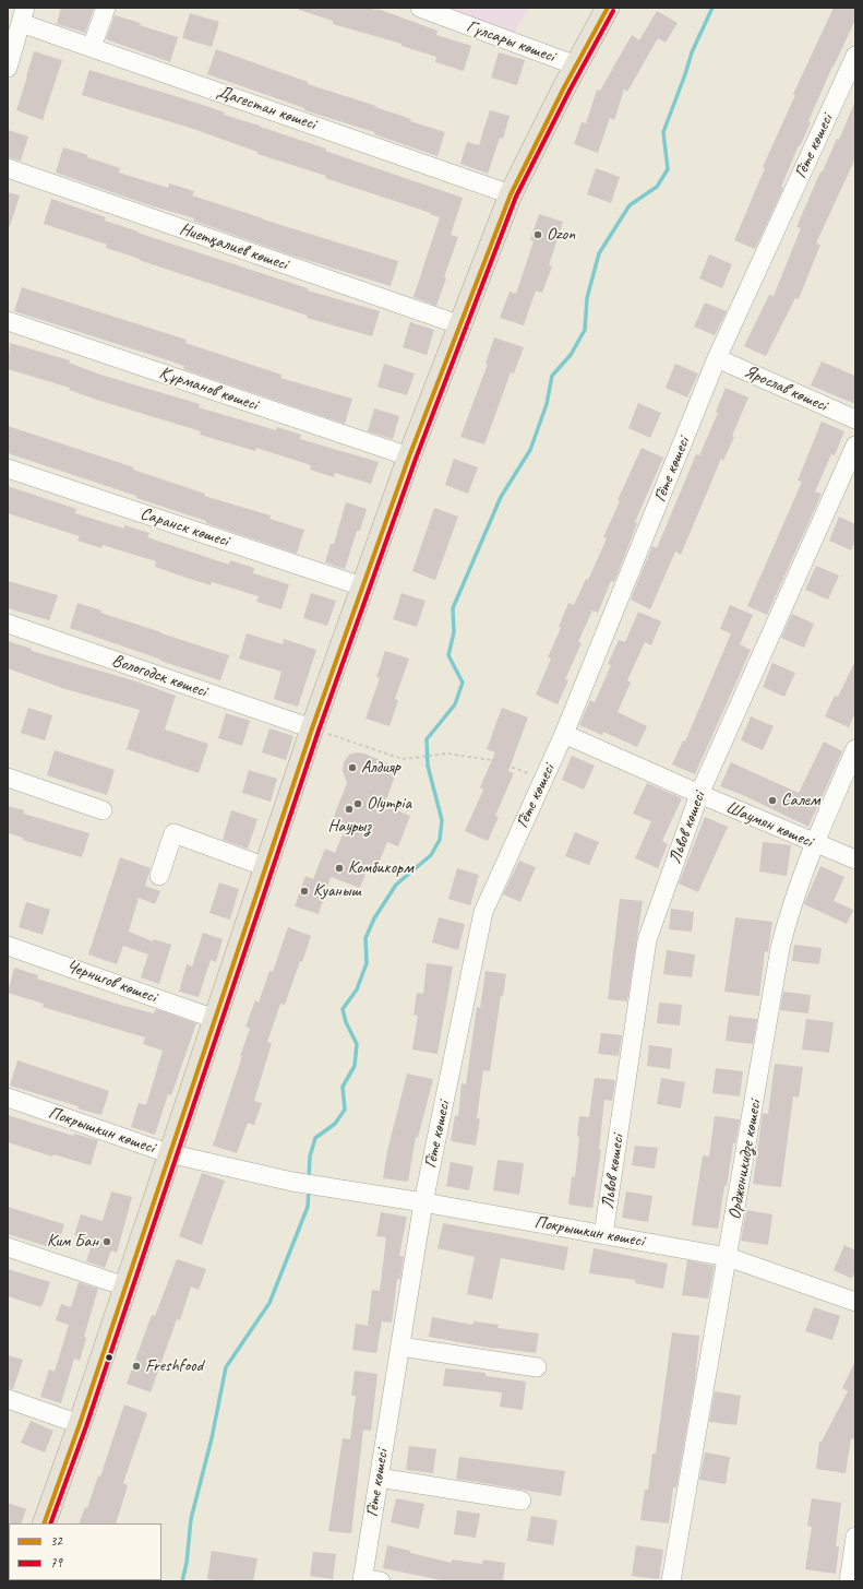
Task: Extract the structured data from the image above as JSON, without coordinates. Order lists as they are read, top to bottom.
{
  "streets": {
    "street": [
      "Гүлсары көшесі",
      "Дагестан көшесі",
      "Гёте көшесі",
      "Ниетқалиев көшесі",
      "Құрманов көшесі",
      "Ярослав көшесі",
      "Саранск көшесі",
      "Вологодск көшесі",
      "Шаумян көшесі",
      "Львов көшесі",
      "Чернигов көшесі",
      "Покрышкин көшесі",
      "Орджоникидзе көшесі"
    ]
  },
  "crossings": [
    ["Гёте көшесі", "Ярослав көшесі"],
    ["Гёте көшесі", "Шаумян көшесі"],
    ["Гёте көшесі", "Покрышкин көшесі"],
    ["Шаумян көшесі", "Львов көшесі"],
    ["Шаумян көшесі", "Орджоникидзе көшесі"],
    ["Львов көшесі", "Покрышкин көшесі"],
    ["Покрышкин көшесі", "Орджоникидзе көшесі"]
  ],
  "places": [
    "Ozon",
    "Алдияр",
    "Салем",
    "Olympia",
    "Наурыз",
    "Комбикорм",
    "Куаныш",
    "Ким Бан",
    "Freshfood"
  ],
  "lines": ["transit line 32", "transit line 79"],
  "legend": ["32", "79"]
}
